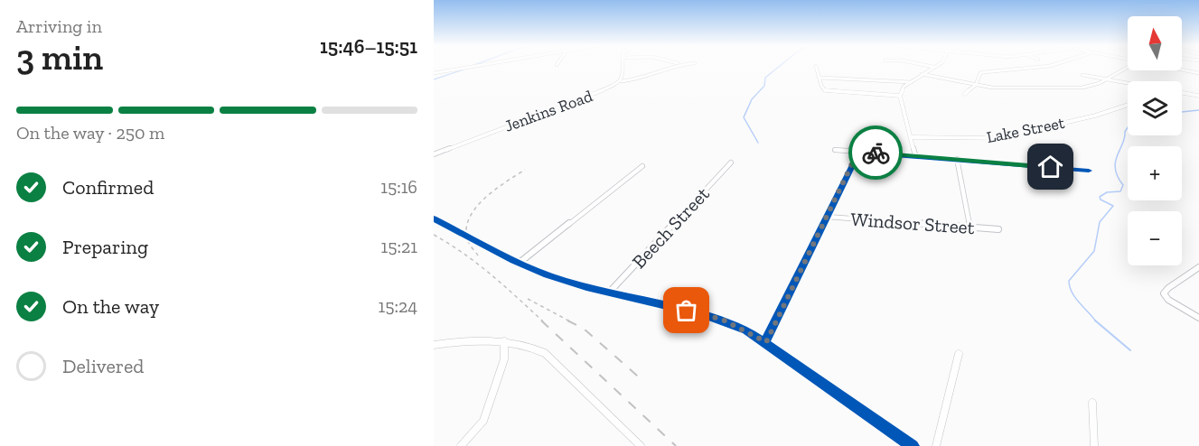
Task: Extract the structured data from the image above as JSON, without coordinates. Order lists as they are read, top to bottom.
{
  "streets": {
    "street": [
      "Jenkins Road",
      "Lake Street",
      "Windsor Street",
      "Beech Street"
    ]
  },
  "north": "top",
  "page": {
    "heading": ["3 min", "Arriving in", "15:46–15:51"],
    "map_buttons": ["+", "−"],
    "bar": "On the way · 250 m",
    "list": [
      ["Confirmed", "15:16"],
      ["Preparing", "15:21"],
      ["On the way", "15:24"],
      "Delivered"
    ]
  }
}
